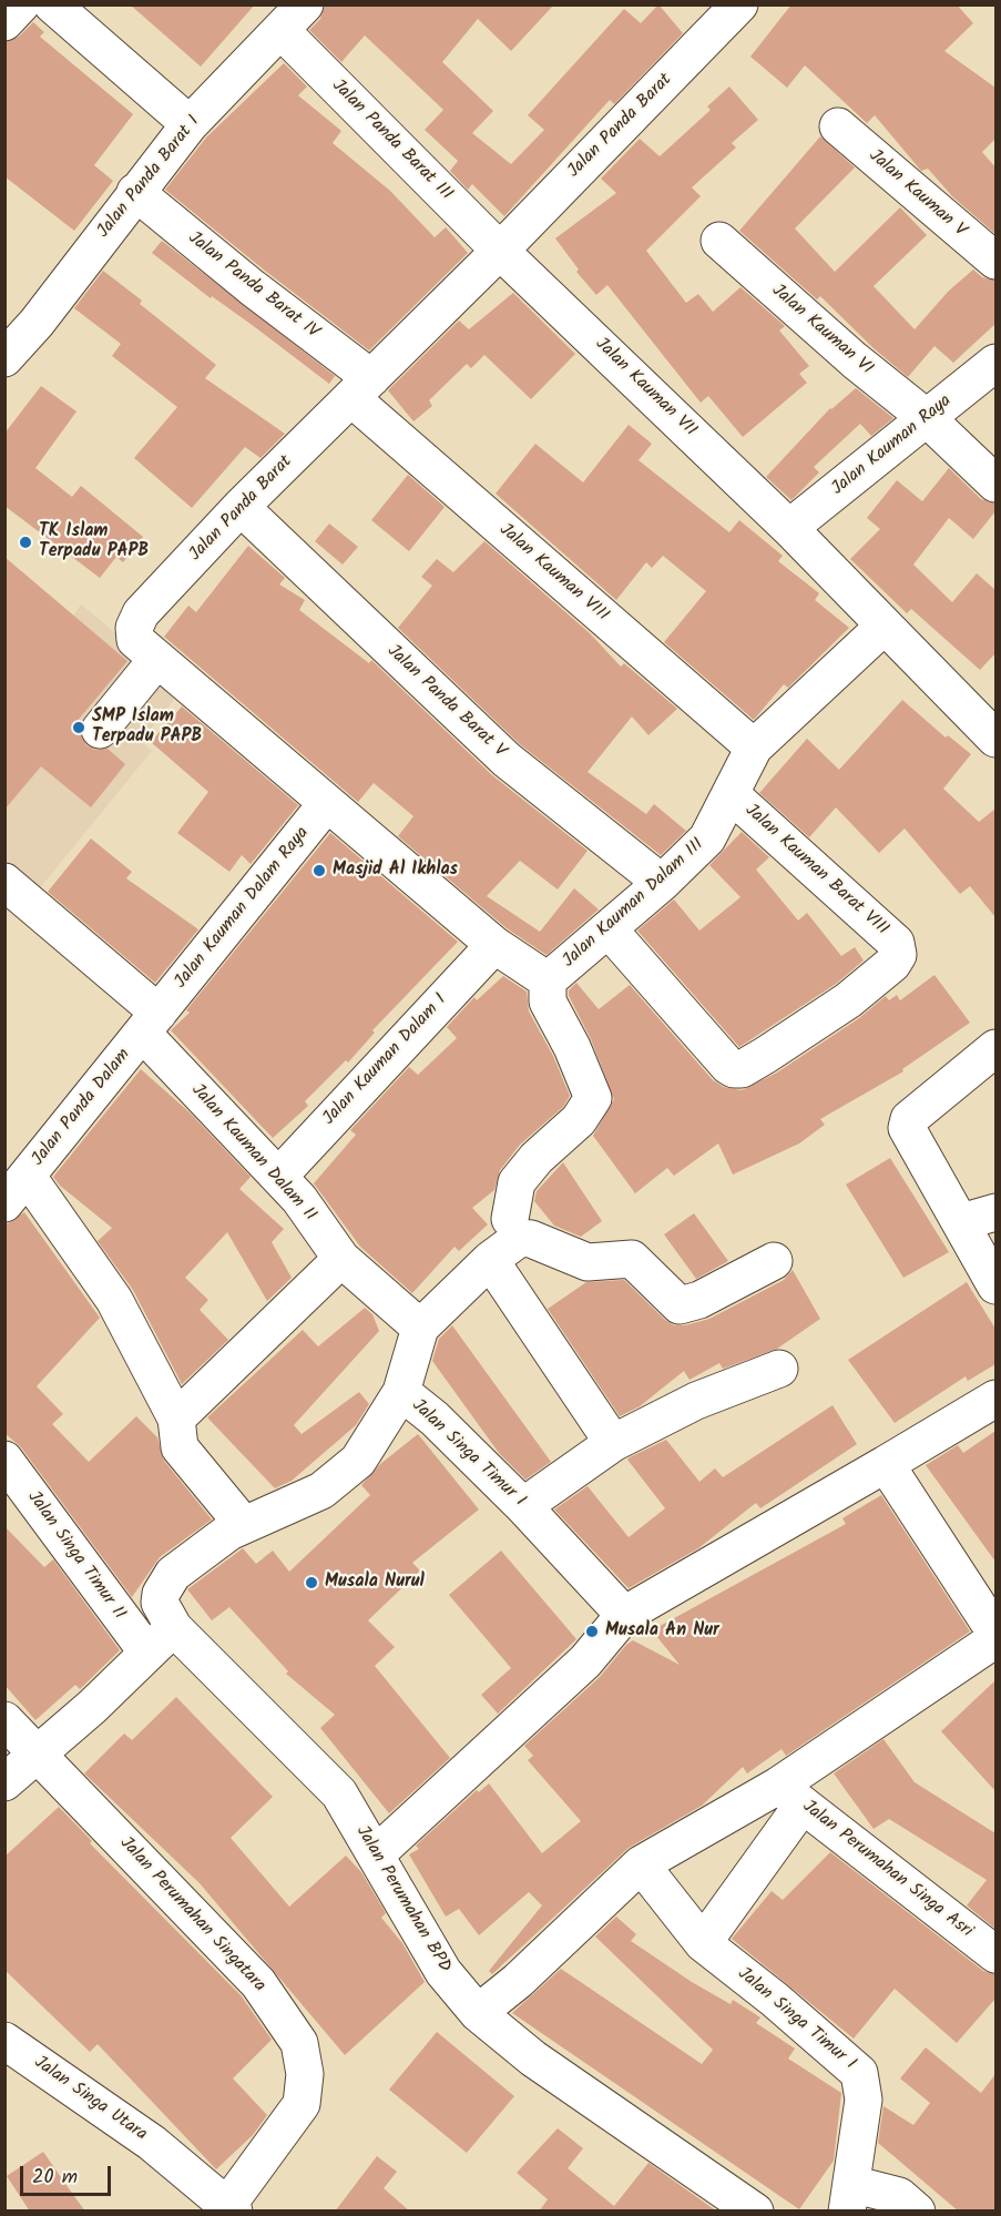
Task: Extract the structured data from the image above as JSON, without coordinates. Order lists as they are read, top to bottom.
{
  "streets": {
    "street": [
      "Jalan Panda Barat",
      "Jalan Panda Barat III",
      "Jalan Panda Barat I",
      "Jalan Kauman V",
      "Jalan Panda Barat IV",
      "Jalan Kauman VI",
      "Jalan Kauman VII",
      "Jalan Kauman Raya",
      "Jalan Kauman VIII",
      "Jalan Panda Barat V",
      "Jalan Kauman Barat VIII",
      "Jalan Kauman Dalam III",
      "Jalan Kauman Dalam Raya",
      "Jalan Kauman Dalam I",
      "Jalan Panda Dalam",
      "Jalan Kauman Dalam II",
      "Jalan Singa Timur I",
      "Jalan Singa Timur II",
      "Jalan Perumahan Singa Asri",
      "Jalan Perumahan BPD",
      "Jalan Perumahan Singatara",
      "Jalan Singa Utara"
    ]
  },
  "crossings": [
    ["Jalan Panda Barat", "Jalan Panda Barat III"],
    ["Jalan Panda Barat", "Jalan Panda Barat IV"],
    ["Jalan Panda Barat", "Jalan Kauman VII"],
    ["Jalan Panda Barat", "Jalan Kauman VIII"],
    ["Jalan Panda Barat", "Jalan Panda Barat V"],
    ["Jalan Panda Barat", "Jalan Kauman Dalam III"],
    ["Jalan Panda Barat", "Jalan Kauman Dalam Raya"],
    ["Jalan Panda Barat", "Jalan Kauman Dalam I"],
    ["Jalan Panda Barat III", "Jalan Panda Barat I"],
    ["Jalan Panda Barat III", "Jalan Kauman VII"],
    ["Jalan Panda Barat I", "Jalan Panda Barat IV"],
    ["Jalan Panda Barat IV", "Jalan Kauman VIII"],
    ["Jalan Kauman VI", "Jalan Kauman Raya"],
    ["Jalan Kauman VII", "Jalan Kauman Raya"],
    ["Jalan Kauman VIII", "Jalan Kauman Dalam III"],
    ["Jalan Panda Barat V", "Jalan Kauman Dalam III"],
    ["Jalan Kauman Barat VIII", "Jalan Kauman Dalam III"],
    ["Jalan Kauman Dalam Raya", "Jalan Panda Dalam"],
    ["Jalan Kauman Dalam Raya", "Jalan Kauman Dalam II"],
    ["Jalan Kauman Dalam I", "Jalan Kauman Dalam II"],
    ["Jalan Panda Dalam", "Jalan Kauman Dalam II"],
    ["Jalan Singa Timur I", "Jalan Perumahan BPD"],
    ["Jalan Singa Timur II", "Jalan Perumahan BPD"],
    ["Jalan Perumahan Singatara", "Jalan Singa Utara"]
  ],
  "places": [
    "TK Islam Terpadu PAPB",
    "SMP Islam Terpadu PAPB",
    "Masjid Al Ikhlas",
    "Musala Nurul",
    "Musala An Nur"
  ],
  "scale_bar": "20 m"
}
